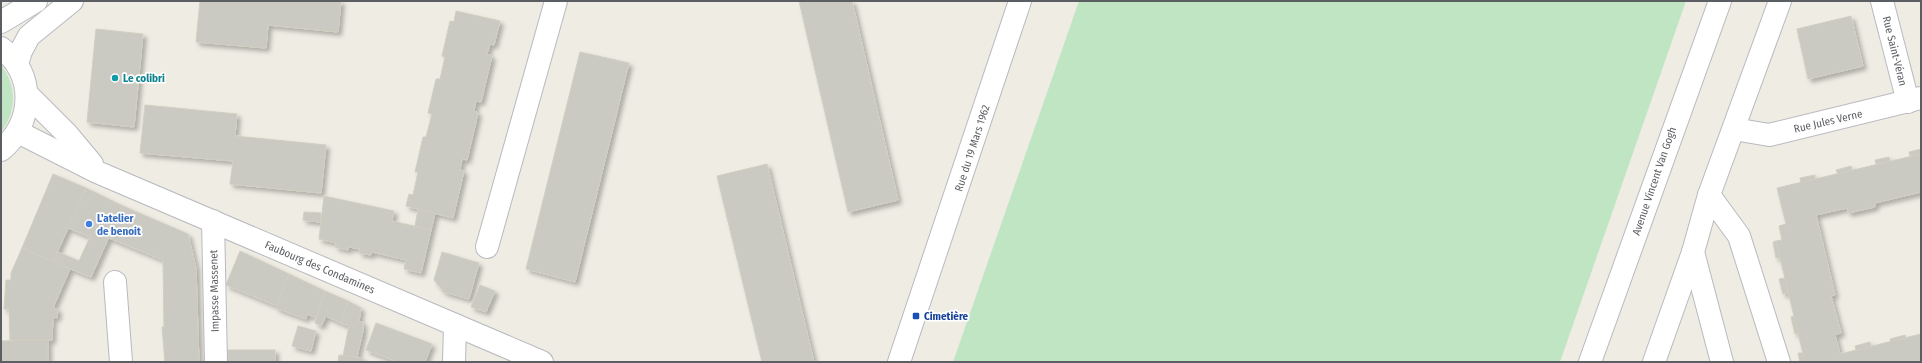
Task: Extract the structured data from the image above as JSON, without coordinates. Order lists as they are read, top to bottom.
{
  "streets": {
    "street": [
      "Rue Saint-Véran",
      "Rue Jules Verne",
      "Rue du 19 Mars 1962",
      "Avenue Vincent Van Gogh",
      "Faubourg des Condamines",
      "Impasse Massenet"
    ]
  },
  "crossings": [
    ["Rue Saint-Véran", "Rue Jules Verne"],
    ["Faubourg des Condamines", "Impasse Massenet"]
  ],
  "places": {
    "other": ["Le colibri", "L'atelier de benoit"],
    "transit": ["Cimetière"]
  }
}
